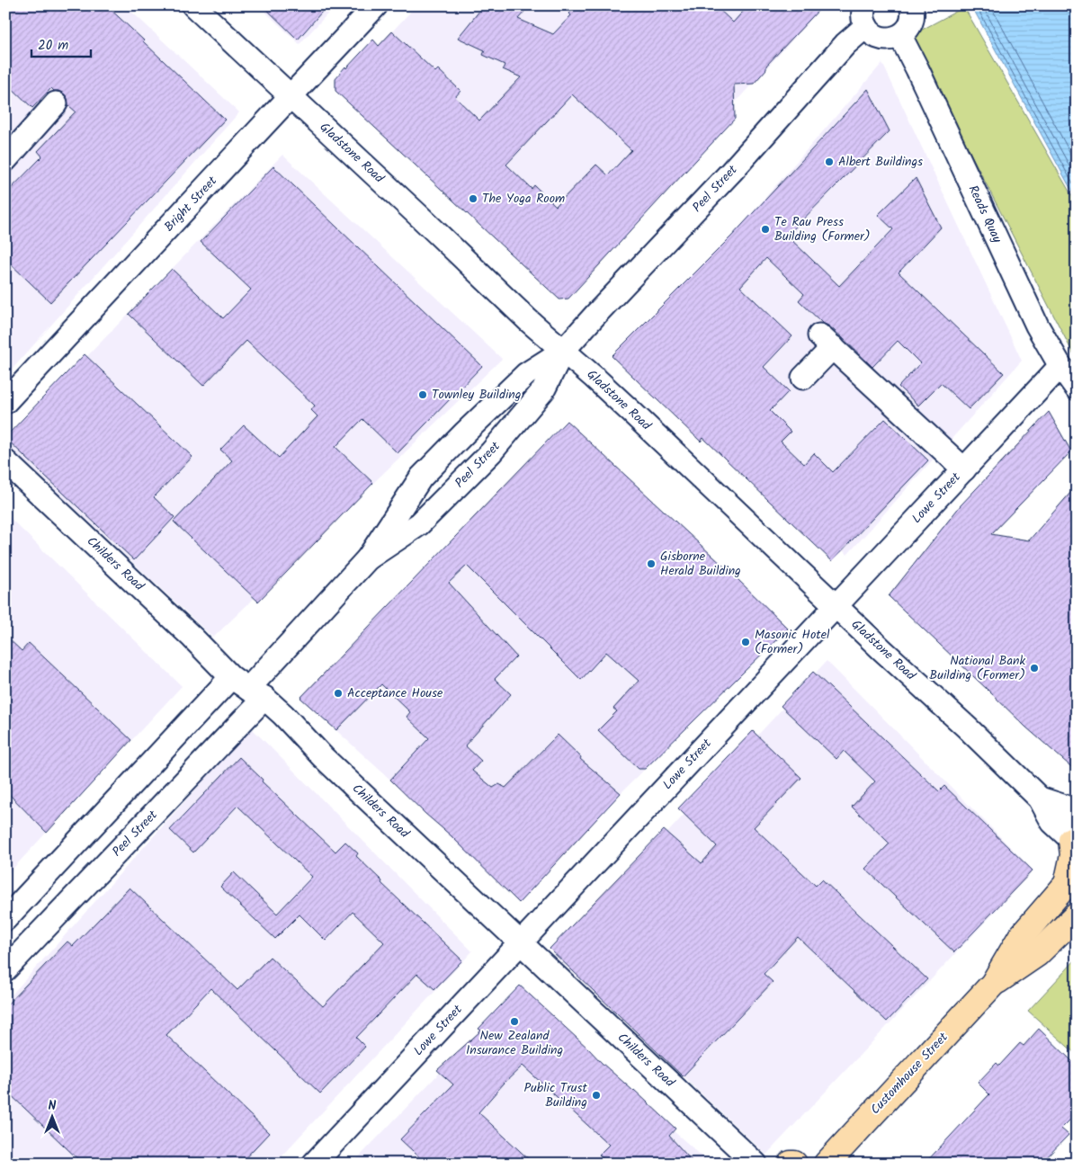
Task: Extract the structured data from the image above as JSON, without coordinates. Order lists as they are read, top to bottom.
{
  "streets": {
    "highway": ["Customhouse Street"],
    "street": [
      "Gladstone Road",
      "Peel Street",
      "Bright Street",
      "Reads Quay",
      "Lowe Street",
      "Childers Road"
    ]
  },
  "crossings": [
    ["Gladstone Road", "Peel Street"],
    ["Gladstone Road", "Bright Street"],
    ["Gladstone Road", "Lowe Street"],
    ["Peel Street", "Childers Road"],
    ["Reads Quay", "Lowe Street"],
    ["Lowe Street", "Childers Road"]
  ],
  "places": [
    "Albert Buildings",
    "The Yoga Room",
    "Te Rau Press Building (Former)",
    "Townley Building",
    "Gisborne Herald Building",
    "Masonic Hotel (Former)",
    "National Bank Building (Former)",
    "Acceptance House",
    "New Zealand Insurance Building",
    "Public Trust Building"
  ],
  "scale_bar": "20 m",
  "north": "top"
}
